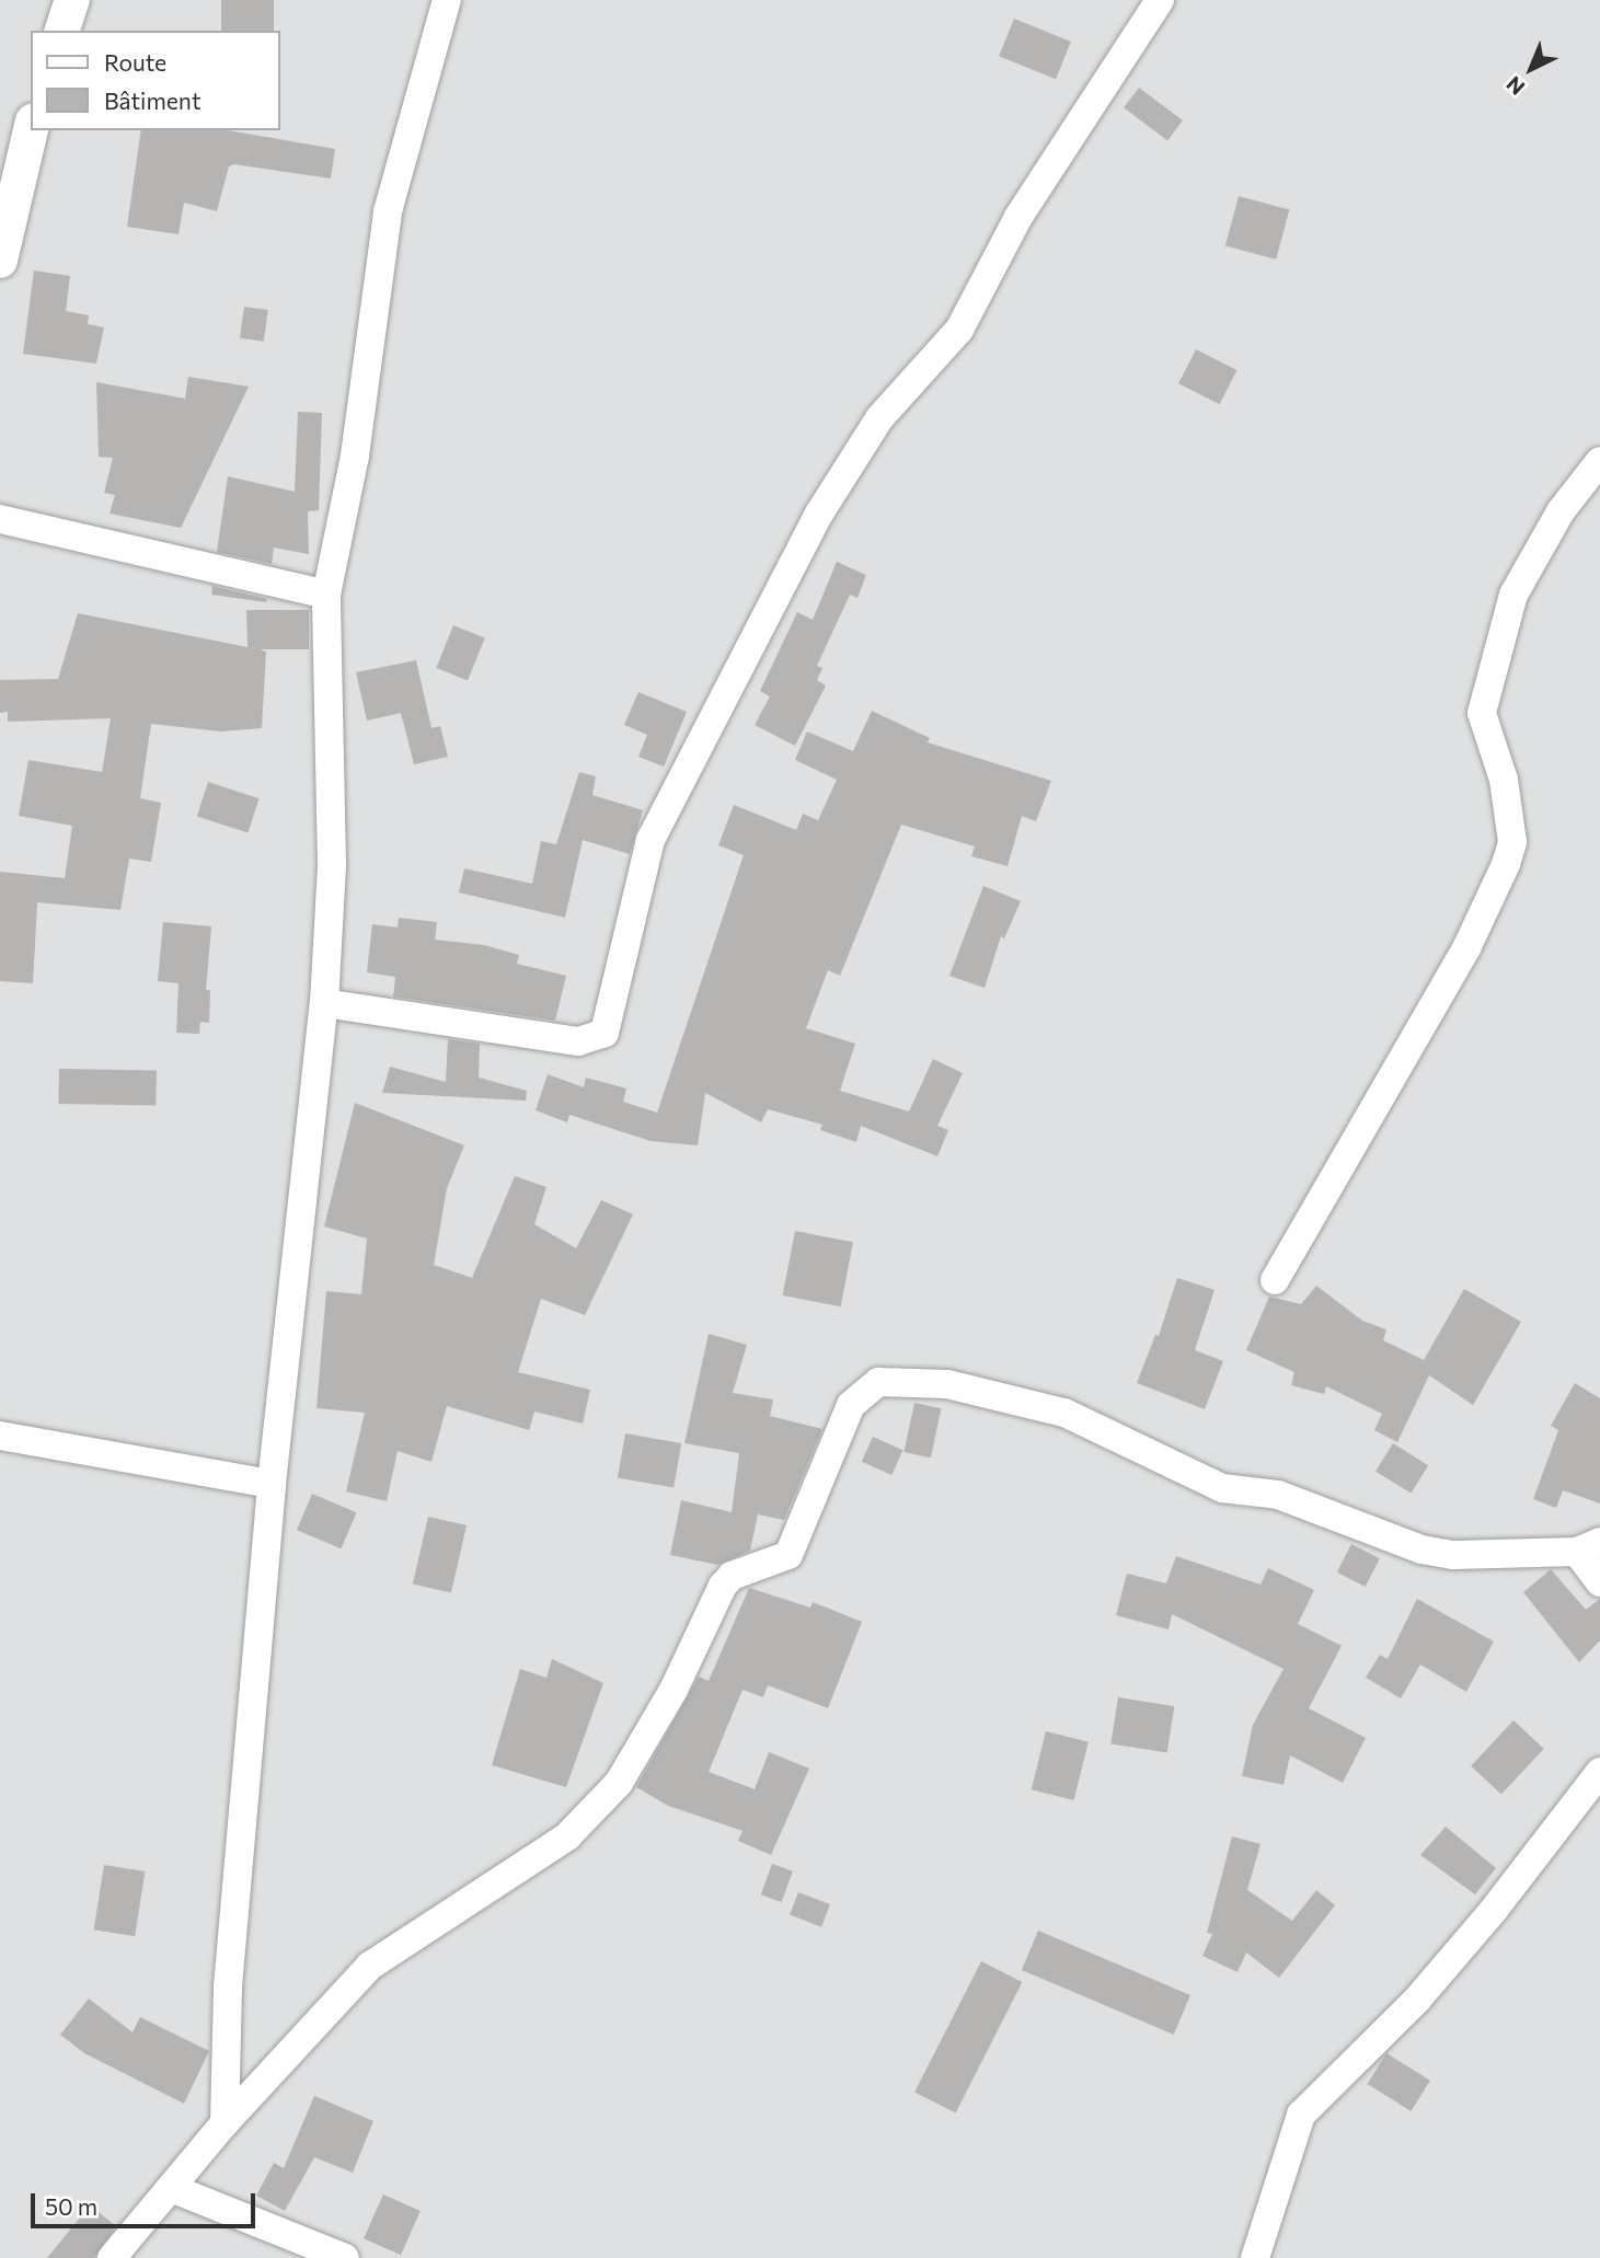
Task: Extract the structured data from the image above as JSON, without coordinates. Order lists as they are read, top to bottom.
{
  "legend": ["Route", "Bâtiment"],
  "scale_bar": "50 m",
  "north": "bottom left"
}
